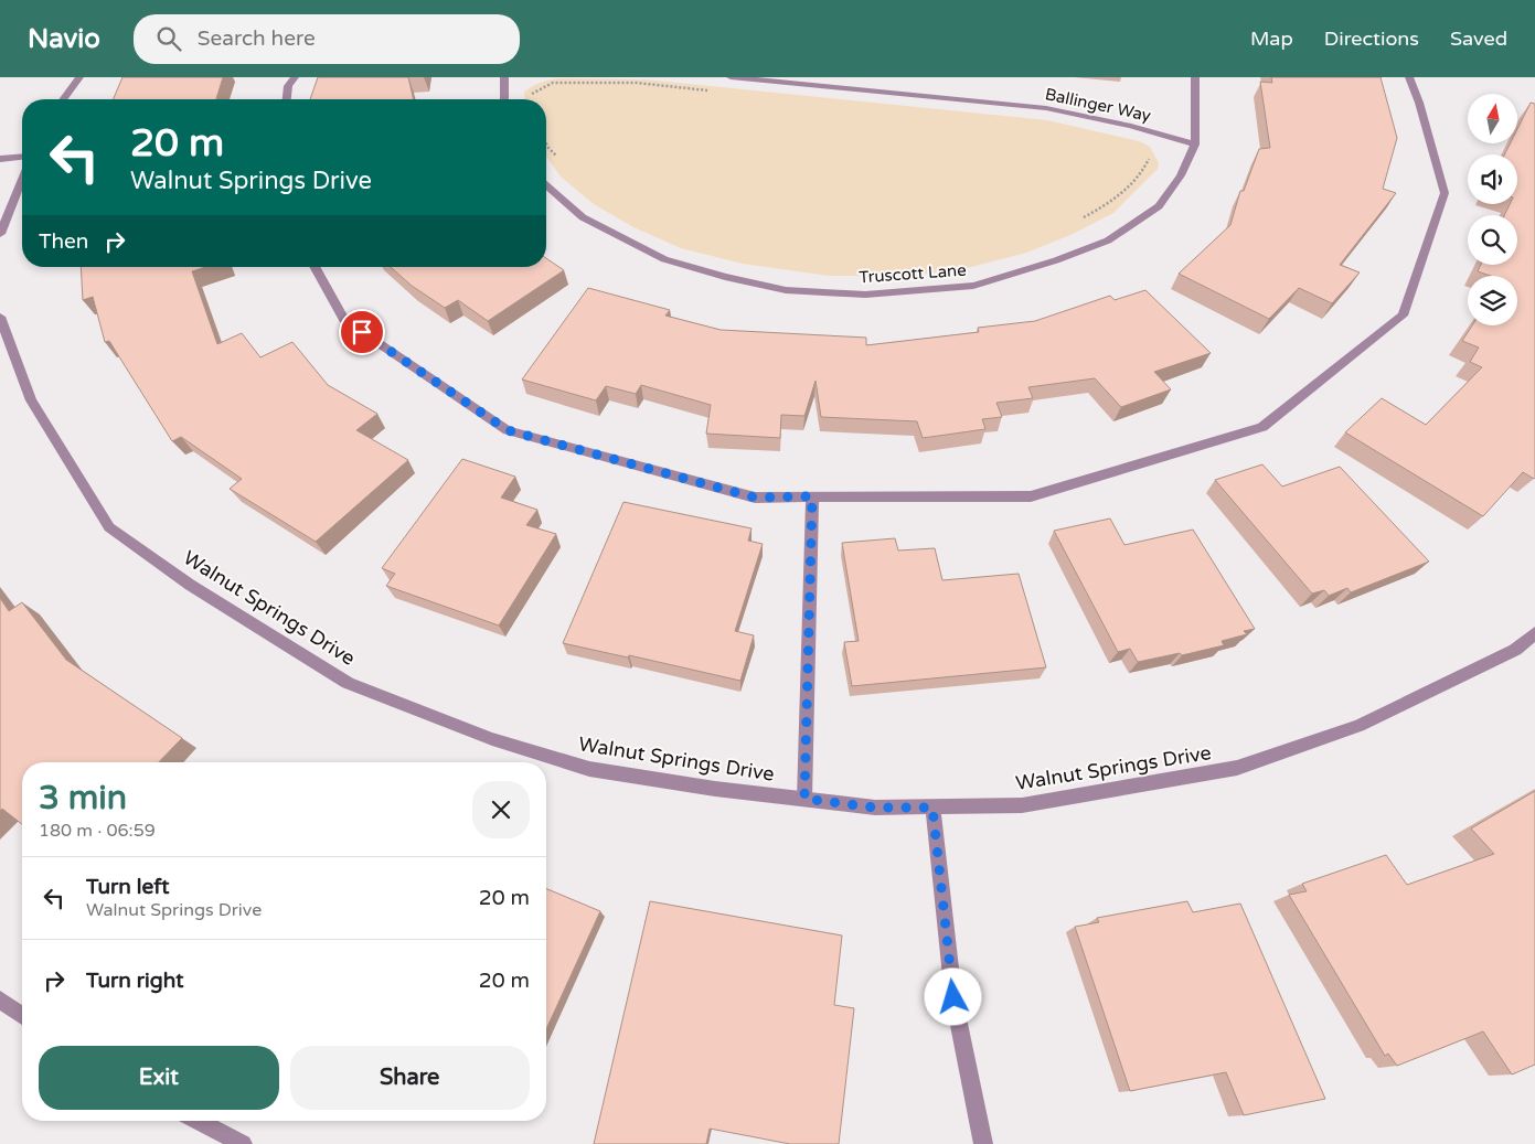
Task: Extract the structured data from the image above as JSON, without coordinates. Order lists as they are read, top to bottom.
{
  "streets": {
    "street": ["Ballinger Way", "Truscott Lane", "Walnut Springs Drive"]
  },
  "crossings": [
    ["Ballinger Way", "Truscott Lane"]
  ],
  "north": "top",
  "page": {
    "header": "Navio",
    "search": "Search here",
    "nav": ["Map", "Directions", "Saved"],
    "turn": ["20 m", "Walnut Springs Drive"],
    "then": "Then",
    "heading": ["3 min", "180 m · 06:59"],
    "list": [
      {
        "name": "Turn left",
        "note": "Walnut Springs Drive",
        "value": "20 m"
      },
      {
        "name": "Turn right",
        "value": "20 m"
      }
    ],
    "buttons": ["Exit", "Share"]
  }
}
